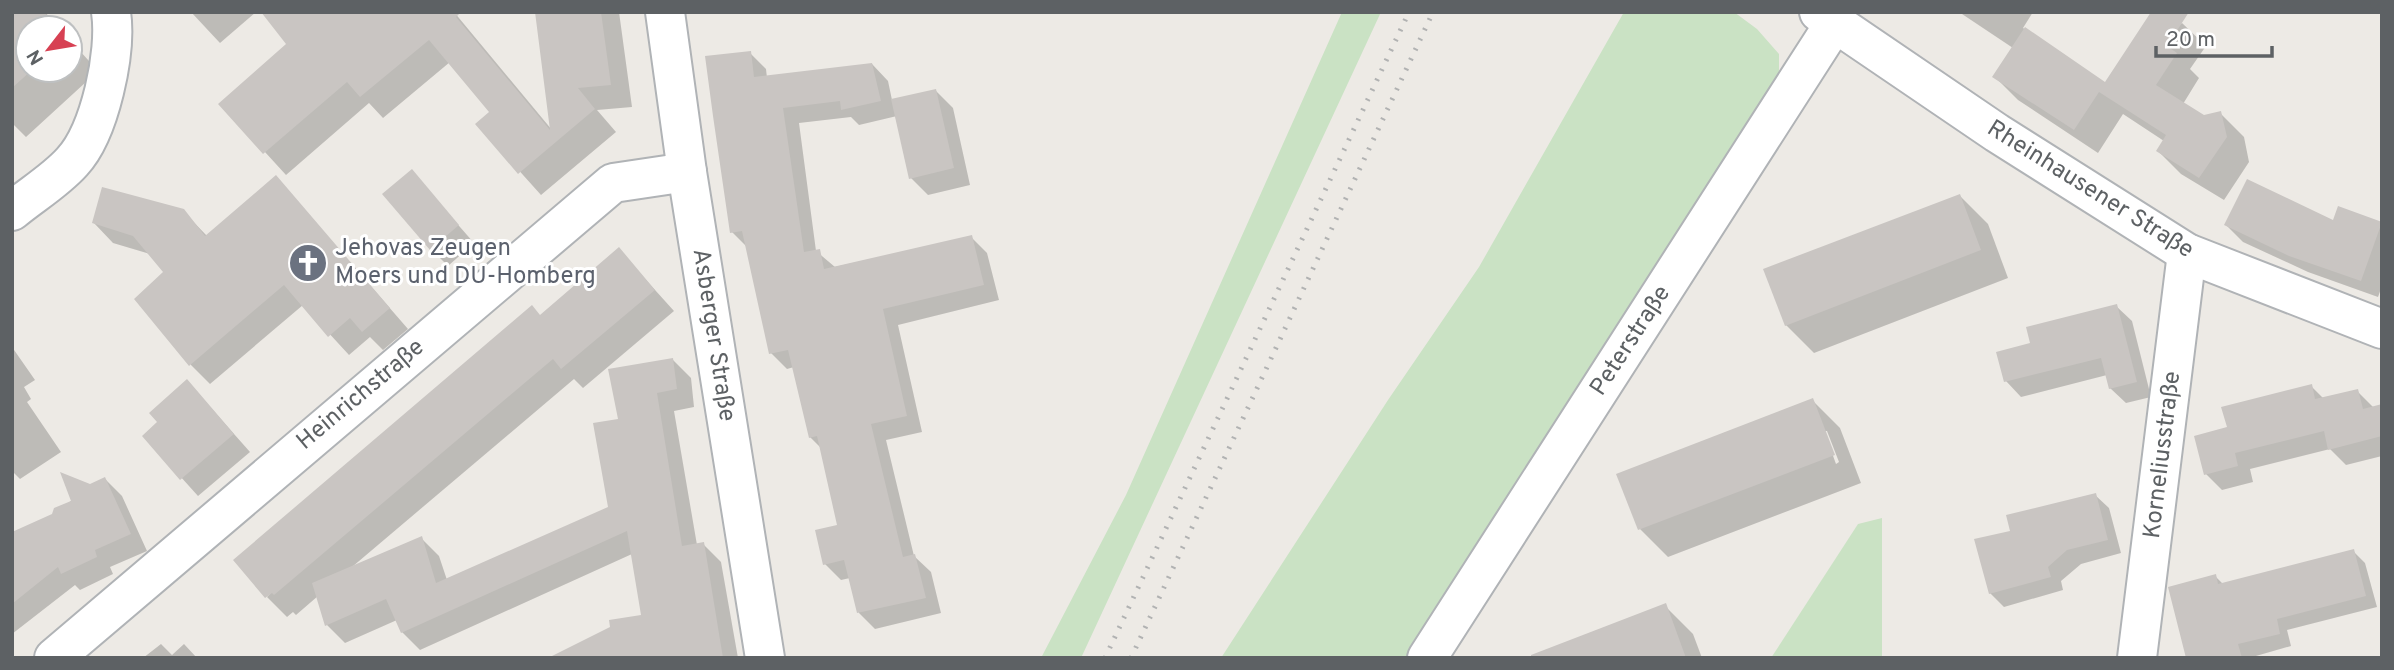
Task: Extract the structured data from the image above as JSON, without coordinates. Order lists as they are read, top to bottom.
{
  "streets": {
    "street": [
      "Rheinhausener Straße",
      "Asberger Straße",
      "Peterstraße",
      "Heinrichstraße",
      "Korneliusstraße"
    ]
  },
  "crossings": [
    ["Rheinhausener Straße", "Peterstraße"],
    ["Rheinhausener Straße", "Korneliusstraße"],
    ["Asberger Straße", "Heinrichstraße"]
  ],
  "places": {
    "church": ["Jehovas Zeugen Moers und DU-Homberg"]
  },
  "scale_bar": "20 m",
  "north": "bottom left"
}
